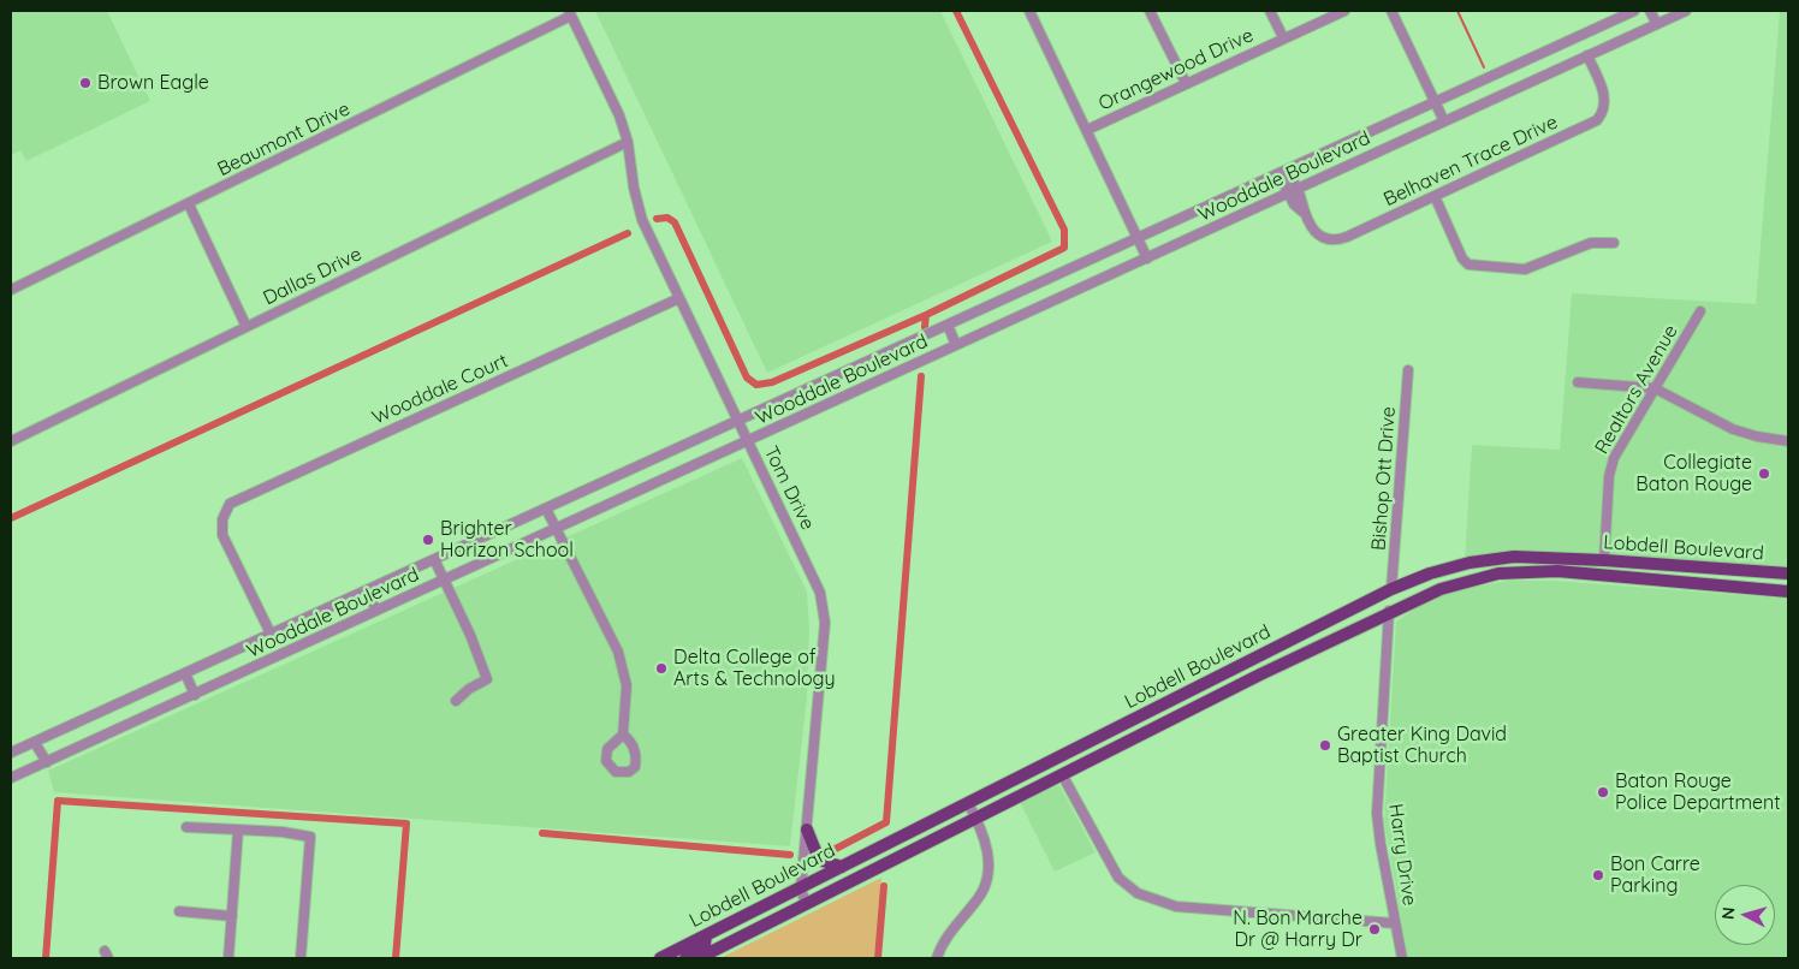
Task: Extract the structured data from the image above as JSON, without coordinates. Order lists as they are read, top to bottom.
{
  "streets": {
    "main road": ["Lobdell Boulevard"],
    "street": [
      "Orangewood Drive",
      "Beaumont Drive",
      "Belhaven Trace Drive",
      "Wooddale Boulevard",
      "Dallas Drive",
      "Wooddale Court",
      "Realtors Avenue",
      "Bishop Ott Drive",
      "Tom Drive",
      "Harry Drive"
    ]
  },
  "crossings": [
    ["Beaumont Drive", "Tom Drive"],
    ["Belhaven Trace Drive", "Wooddale Boulevard"],
    ["Wooddale Boulevard", "Wooddale Court"],
    ["Wooddale Boulevard", "Tom Drive"],
    ["Dallas Drive", "Tom Drive"],
    ["Wooddale Court", "Tom Drive"],
    ["Realtors Avenue", "Lobdell Boulevard"],
    ["Bishop Ott Drive", "Lobdell Boulevard"],
    ["Tom Drive", "Lobdell Boulevard"],
    ["Lobdell Boulevard", "Harry Drive"]
  ],
  "places": [
    "Brown Eagle",
    "Collegiate Baton Rouge",
    "Brighter Horizon School",
    "Delta College of Arts & Technology",
    "Greater King David Baptist Church",
    "Baton Rouge Police Department",
    "Bon Carre Parking",
    "N. Bon Marche Dr @ Harry Dr"
  ],
  "north": "left"
}
